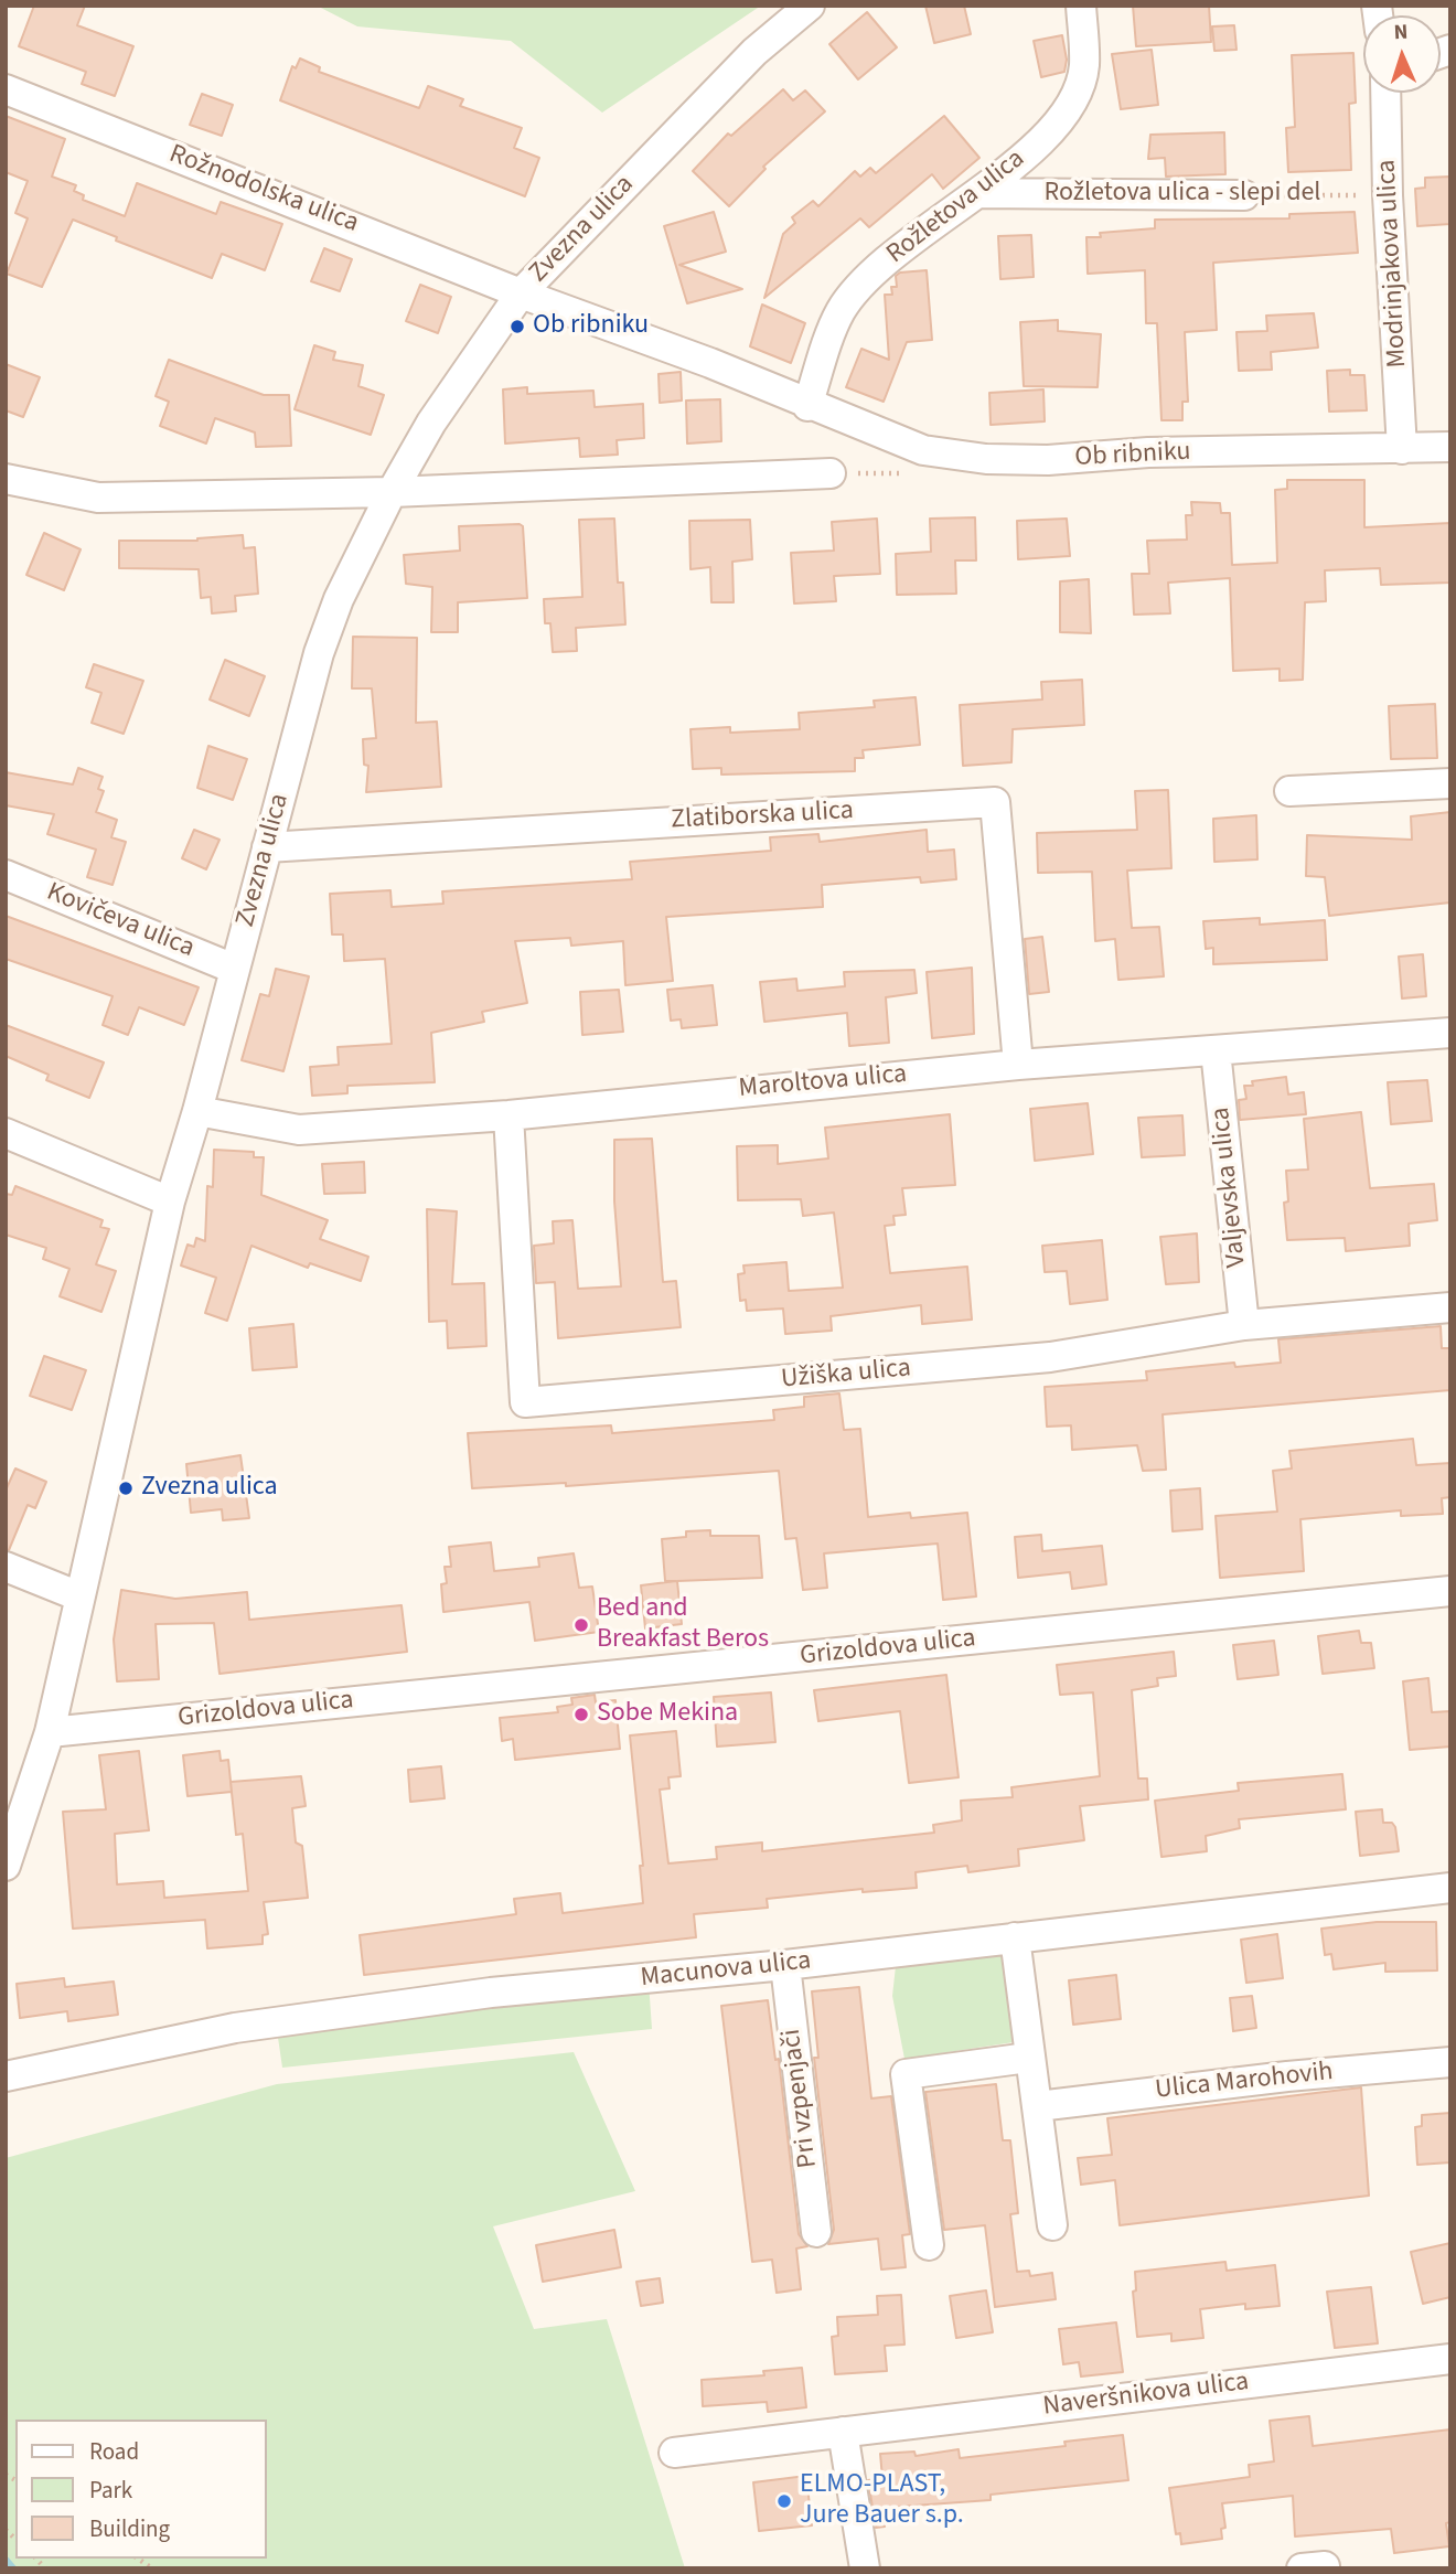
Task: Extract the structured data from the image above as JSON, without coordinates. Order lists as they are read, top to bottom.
{
  "streets": {
    "street": [
      "Rožnodolska ulica",
      "Rožletova ulica - slepi del",
      "Rožletova ulica",
      "Zvezna ulica",
      "Modrinjakova ulica",
      "Ob ribniku",
      "Zlatiborska ulica",
      "Kovičeva ulica",
      "Maroltova ulica",
      "Valjevska ulica",
      "Užiška ulica",
      "Grizoldova ulica",
      "Macunova ulica",
      "Ulica Marohovih",
      "Pri vzpenjači",
      "Naveršnikova ulica"
    ]
  },
  "crossings": [
    ["Rožnodolska ulica", "Zvezna ulica"],
    ["Rožnodolska ulica", "Ob ribniku"],
    ["Rožletova ulica - slepi del", "Rožletova ulica"],
    ["Rožletova ulica - slepi del", "Modrinjakova ulica"],
    ["Rožletova ulica", "Ob ribniku"],
    ["Zvezna ulica", "Ob ribniku"],
    ["Zvezna ulica", "Zlatiborska ulica"],
    ["Zvezna ulica", "Kovičeva ulica"],
    ["Zvezna ulica", "Maroltova ulica"],
    ["Zvezna ulica", "Grizoldova ulica"],
    ["Modrinjakova ulica", "Ob ribniku"],
    ["Zlatiborska ulica", "Maroltova ulica"],
    ["Maroltova ulica", "Valjevska ulica"],
    ["Maroltova ulica", "Užiška ulica"],
    ["Valjevska ulica", "Užiška ulica"],
    ["Macunova ulica", "Pri vzpenjači"]
  ],
  "places": [
    "Ob ribniku",
    "Zvezna ulica",
    "Bed and Breakfast Beros",
    "Sobe Mekina",
    "ELMO-PLAST, Jure Bauer s.p."
  ],
  "legend": ["Road", "Park", "Building"],
  "north": "top"
}
